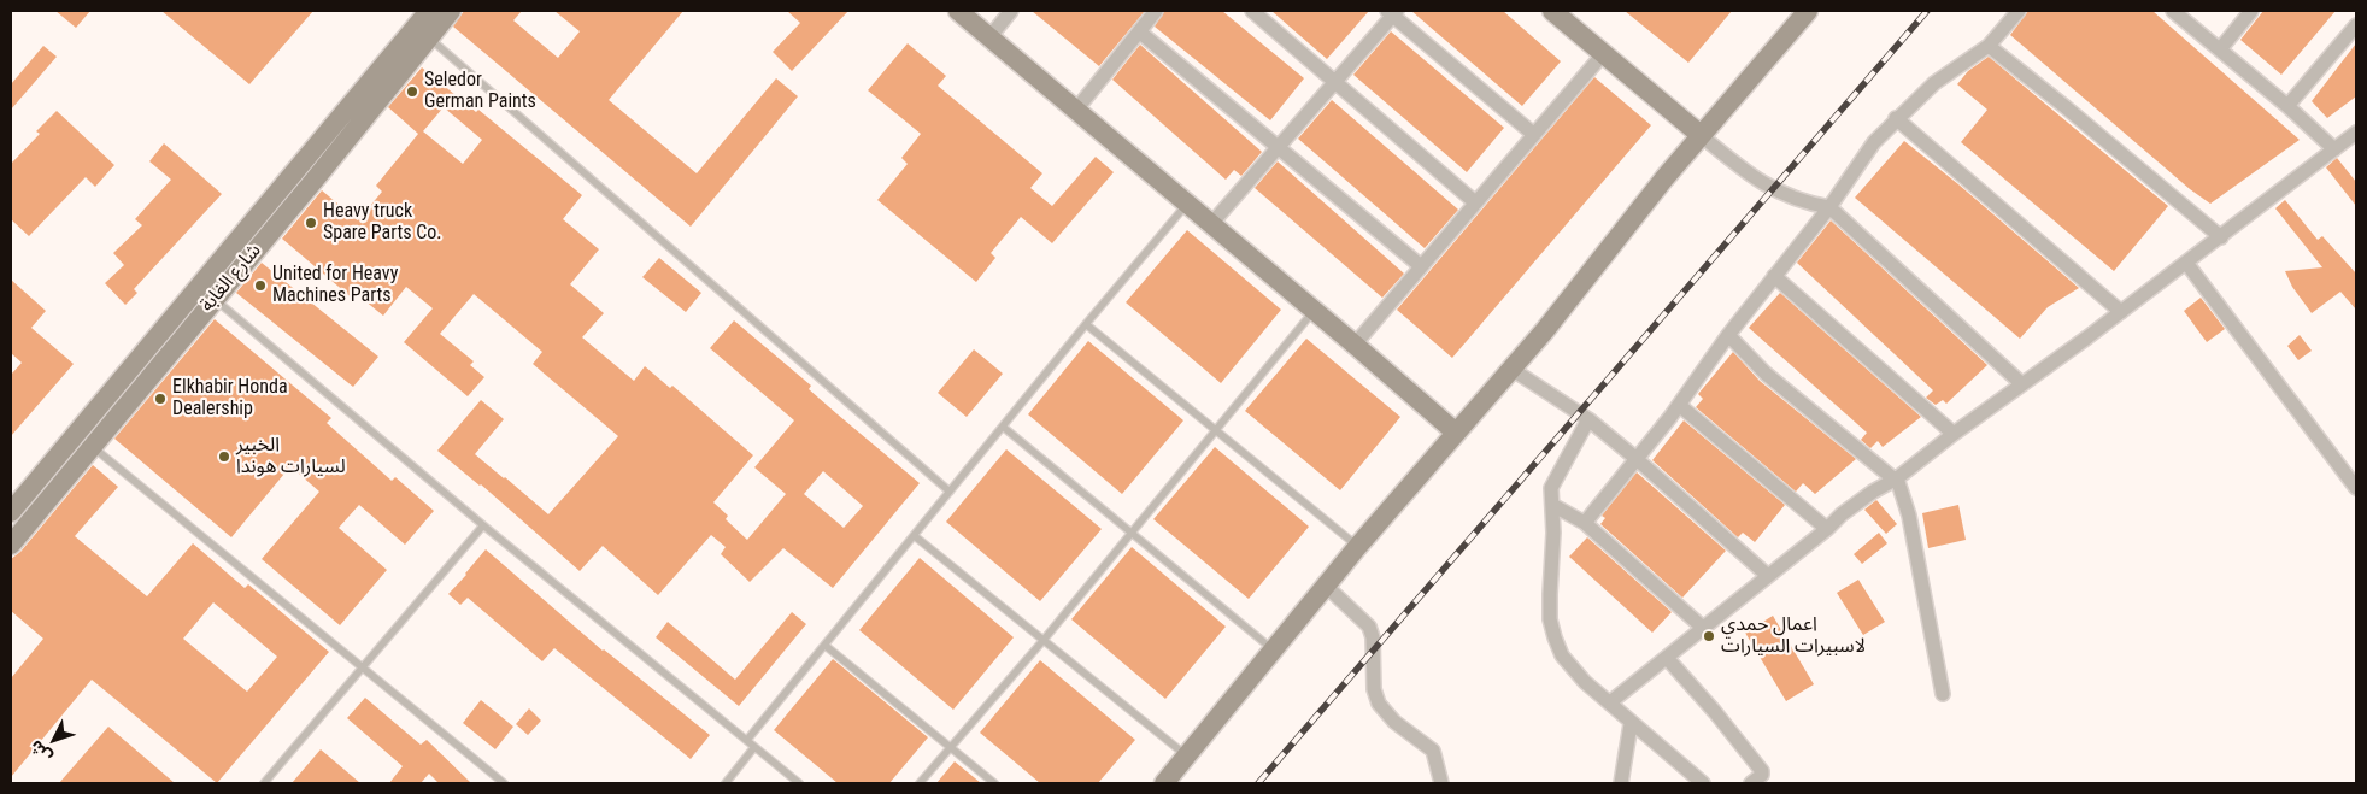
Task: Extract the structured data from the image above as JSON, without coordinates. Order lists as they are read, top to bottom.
{
  "streets": {
    "street": ["شارع الغابة"]
  },
  "places": [
    "Seledor German Paints",
    "Heavy truck Spare Parts Co.",
    "United for Heavy Machines Parts",
    "Elkhabir Honda Dealership",
    "الخبير لسيارات هوندا",
    "اعمال حمدي لاسبيرات السيارات"
  ],
  "north": "bottom left"
}
